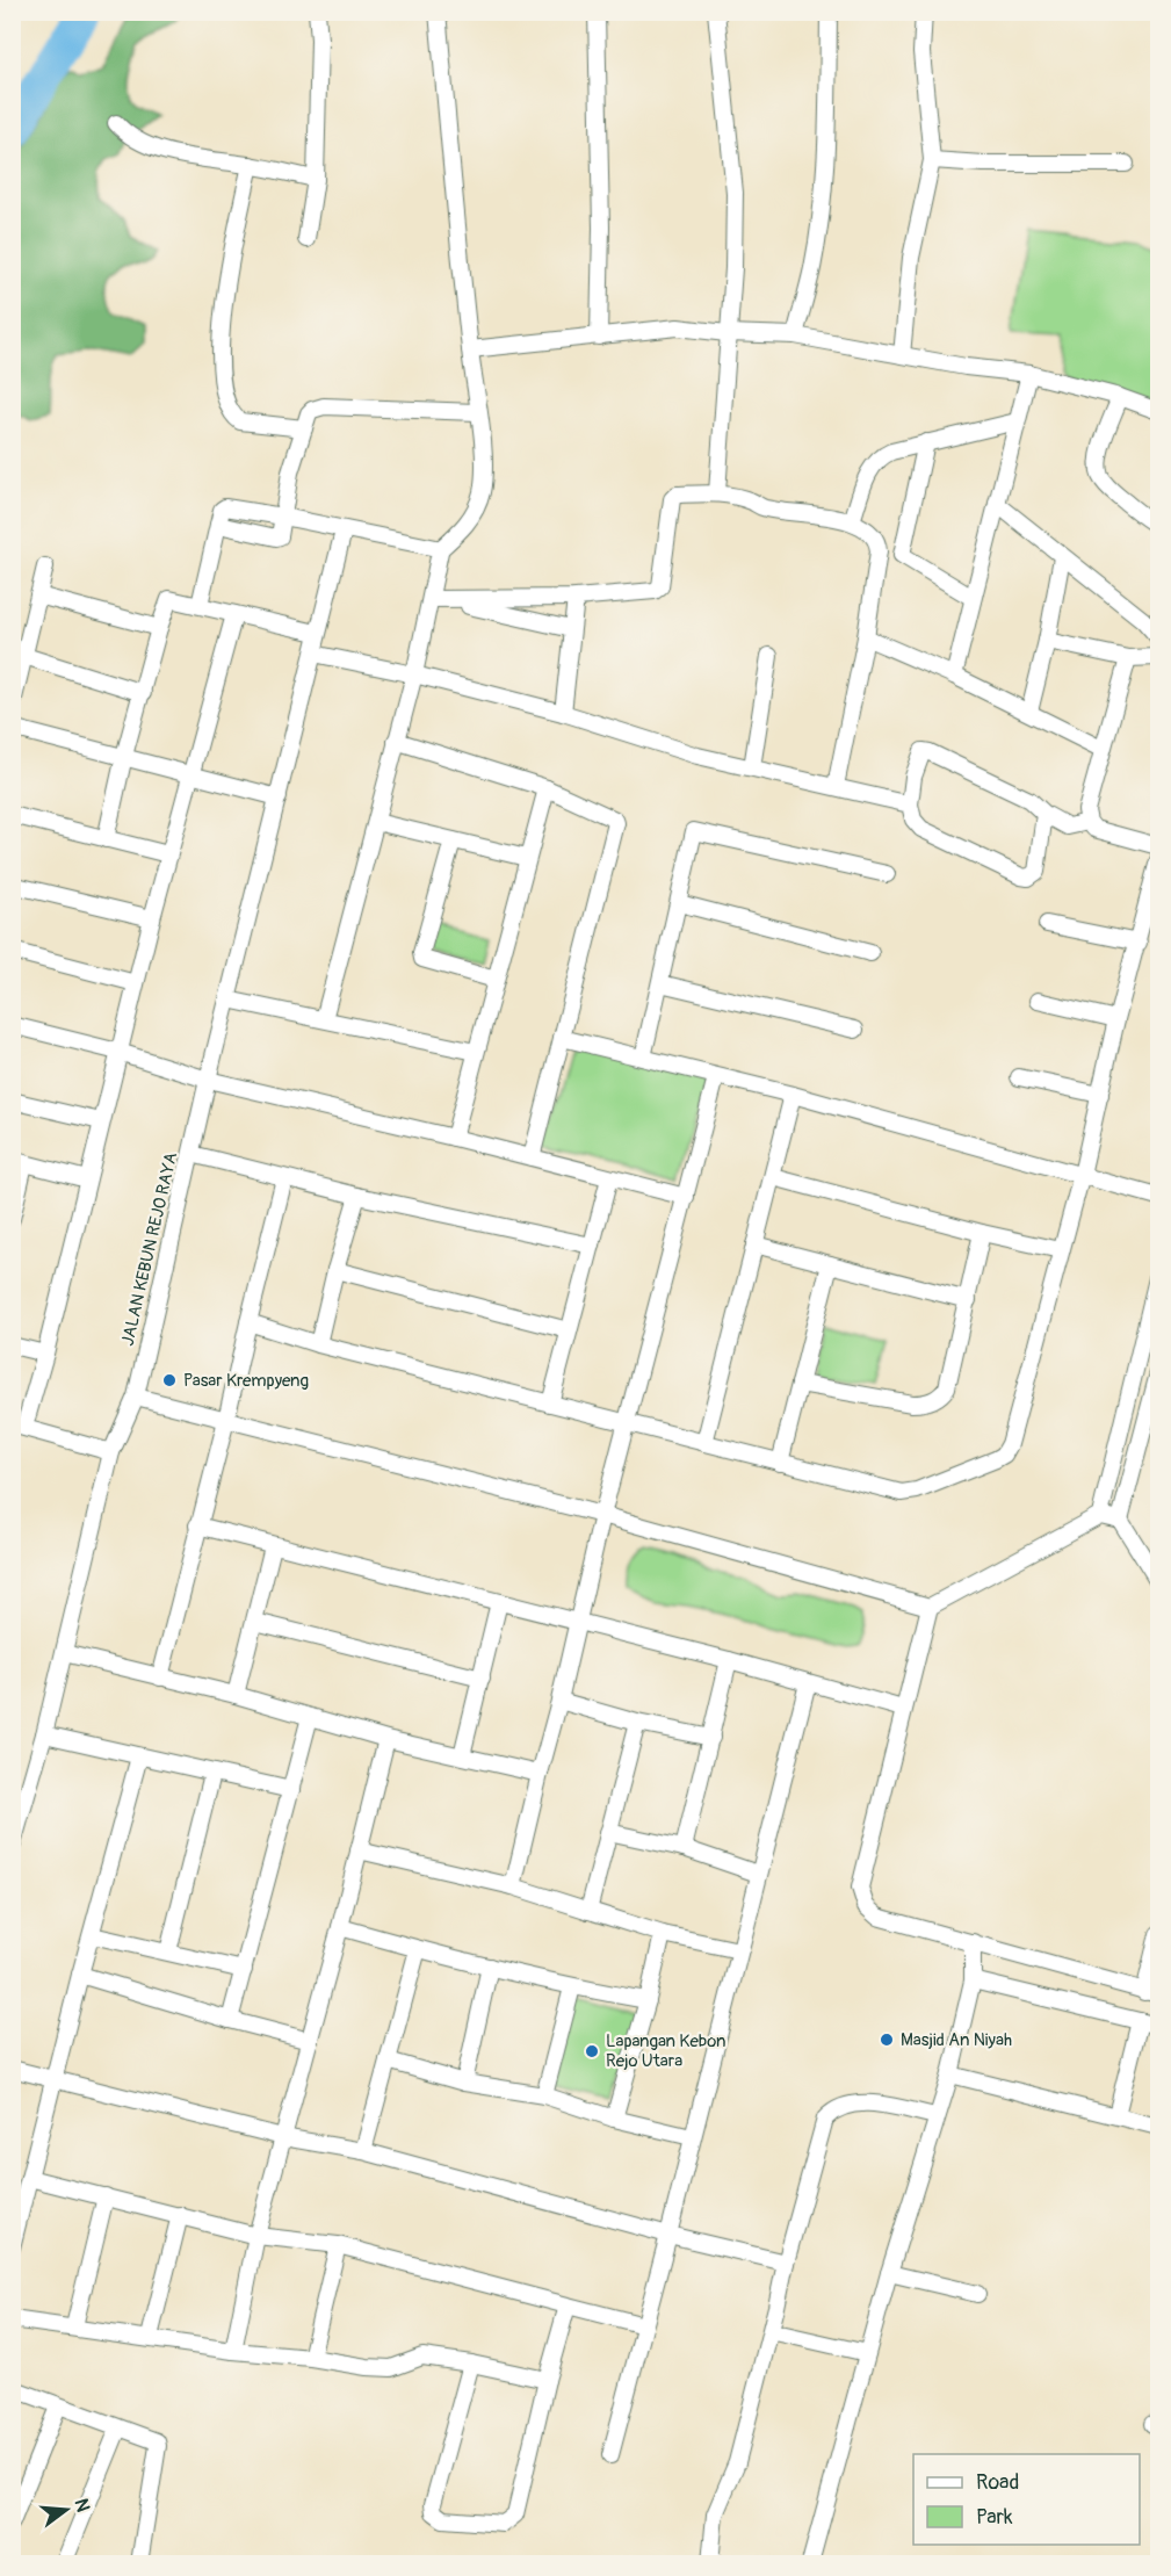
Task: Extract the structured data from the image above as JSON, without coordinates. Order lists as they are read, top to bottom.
{
  "streets": {
    "street": ["JALAN KEBUN REJO RAYA"]
  },
  "places": ["Pasar Krempyeng", "Masjid An Niyah", "Lapangan Kebon Rejo Utara"],
  "legend": ["Road", "Park"],
  "north": "right"
}
